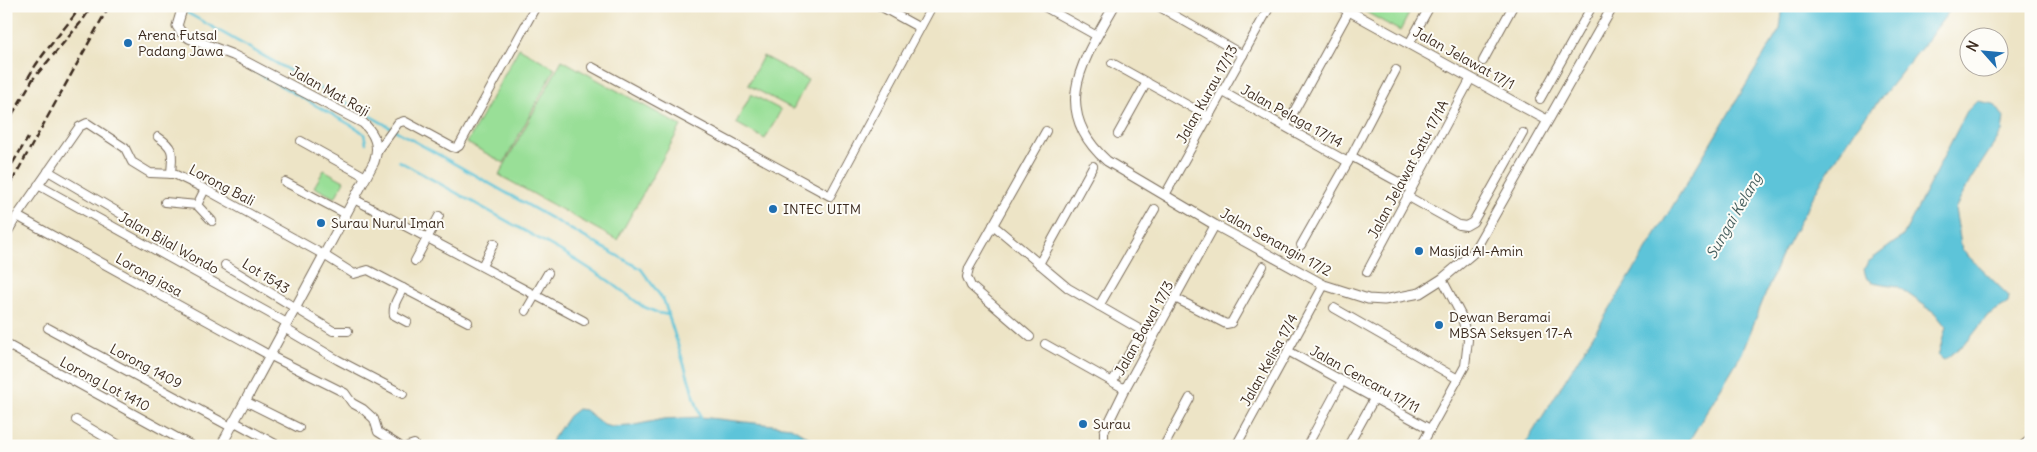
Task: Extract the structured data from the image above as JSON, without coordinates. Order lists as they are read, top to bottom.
{
  "streets": {
    "street": [
      "Jalan Jelawat 17/1",
      "Jalan Mat Raji",
      "Jalan Kurau 17/13",
      "Jalan Pelaga 17/14",
      "Jalan Jelawat Satu 17/1A",
      "Lorong Bali",
      "Jalan Senangin 17/2",
      "Jalan Bilal Wondo",
      "Lorong jasa",
      "Lot 1543",
      "Jalan Bawal 17/3",
      "Jalan Kelisa 17/4",
      "Lorong 1409",
      "Jalan Cencaru 17/11",
      "Lorong Lot 1410"
    ]
  },
  "crossings": [
    ["Jalan Jelawat 17/1", "Jalan Jelawat Satu 17/1A"],
    ["Jalan Jelawat 17/1", "Jalan Senangin 17/2"],
    ["Jalan Kurau 17/13", "Jalan Pelaga 17/14"],
    ["Jalan Kurau 17/13", "Jalan Senangin 17/2"],
    ["Jalan Pelaga 17/14", "Jalan Jelawat Satu 17/1A"],
    ["Jalan Senangin 17/2", "Jalan Bawal 17/3"],
    ["Jalan Senangin 17/2", "Jalan Kelisa 17/4"],
    ["Jalan Kelisa 17/4", "Jalan Cencaru 17/11"]
  ],
  "water": ["Sungai Kelang"],
  "places": [
    "Arena Futsal Padang Jawa",
    "INTEC UITM",
    "Surau Nurul Iman",
    "Masjid Al-Amin",
    "Dewan Beramai MBSA Seksyen 17-A",
    "Surau"
  ],
  "north": "top left"
}
